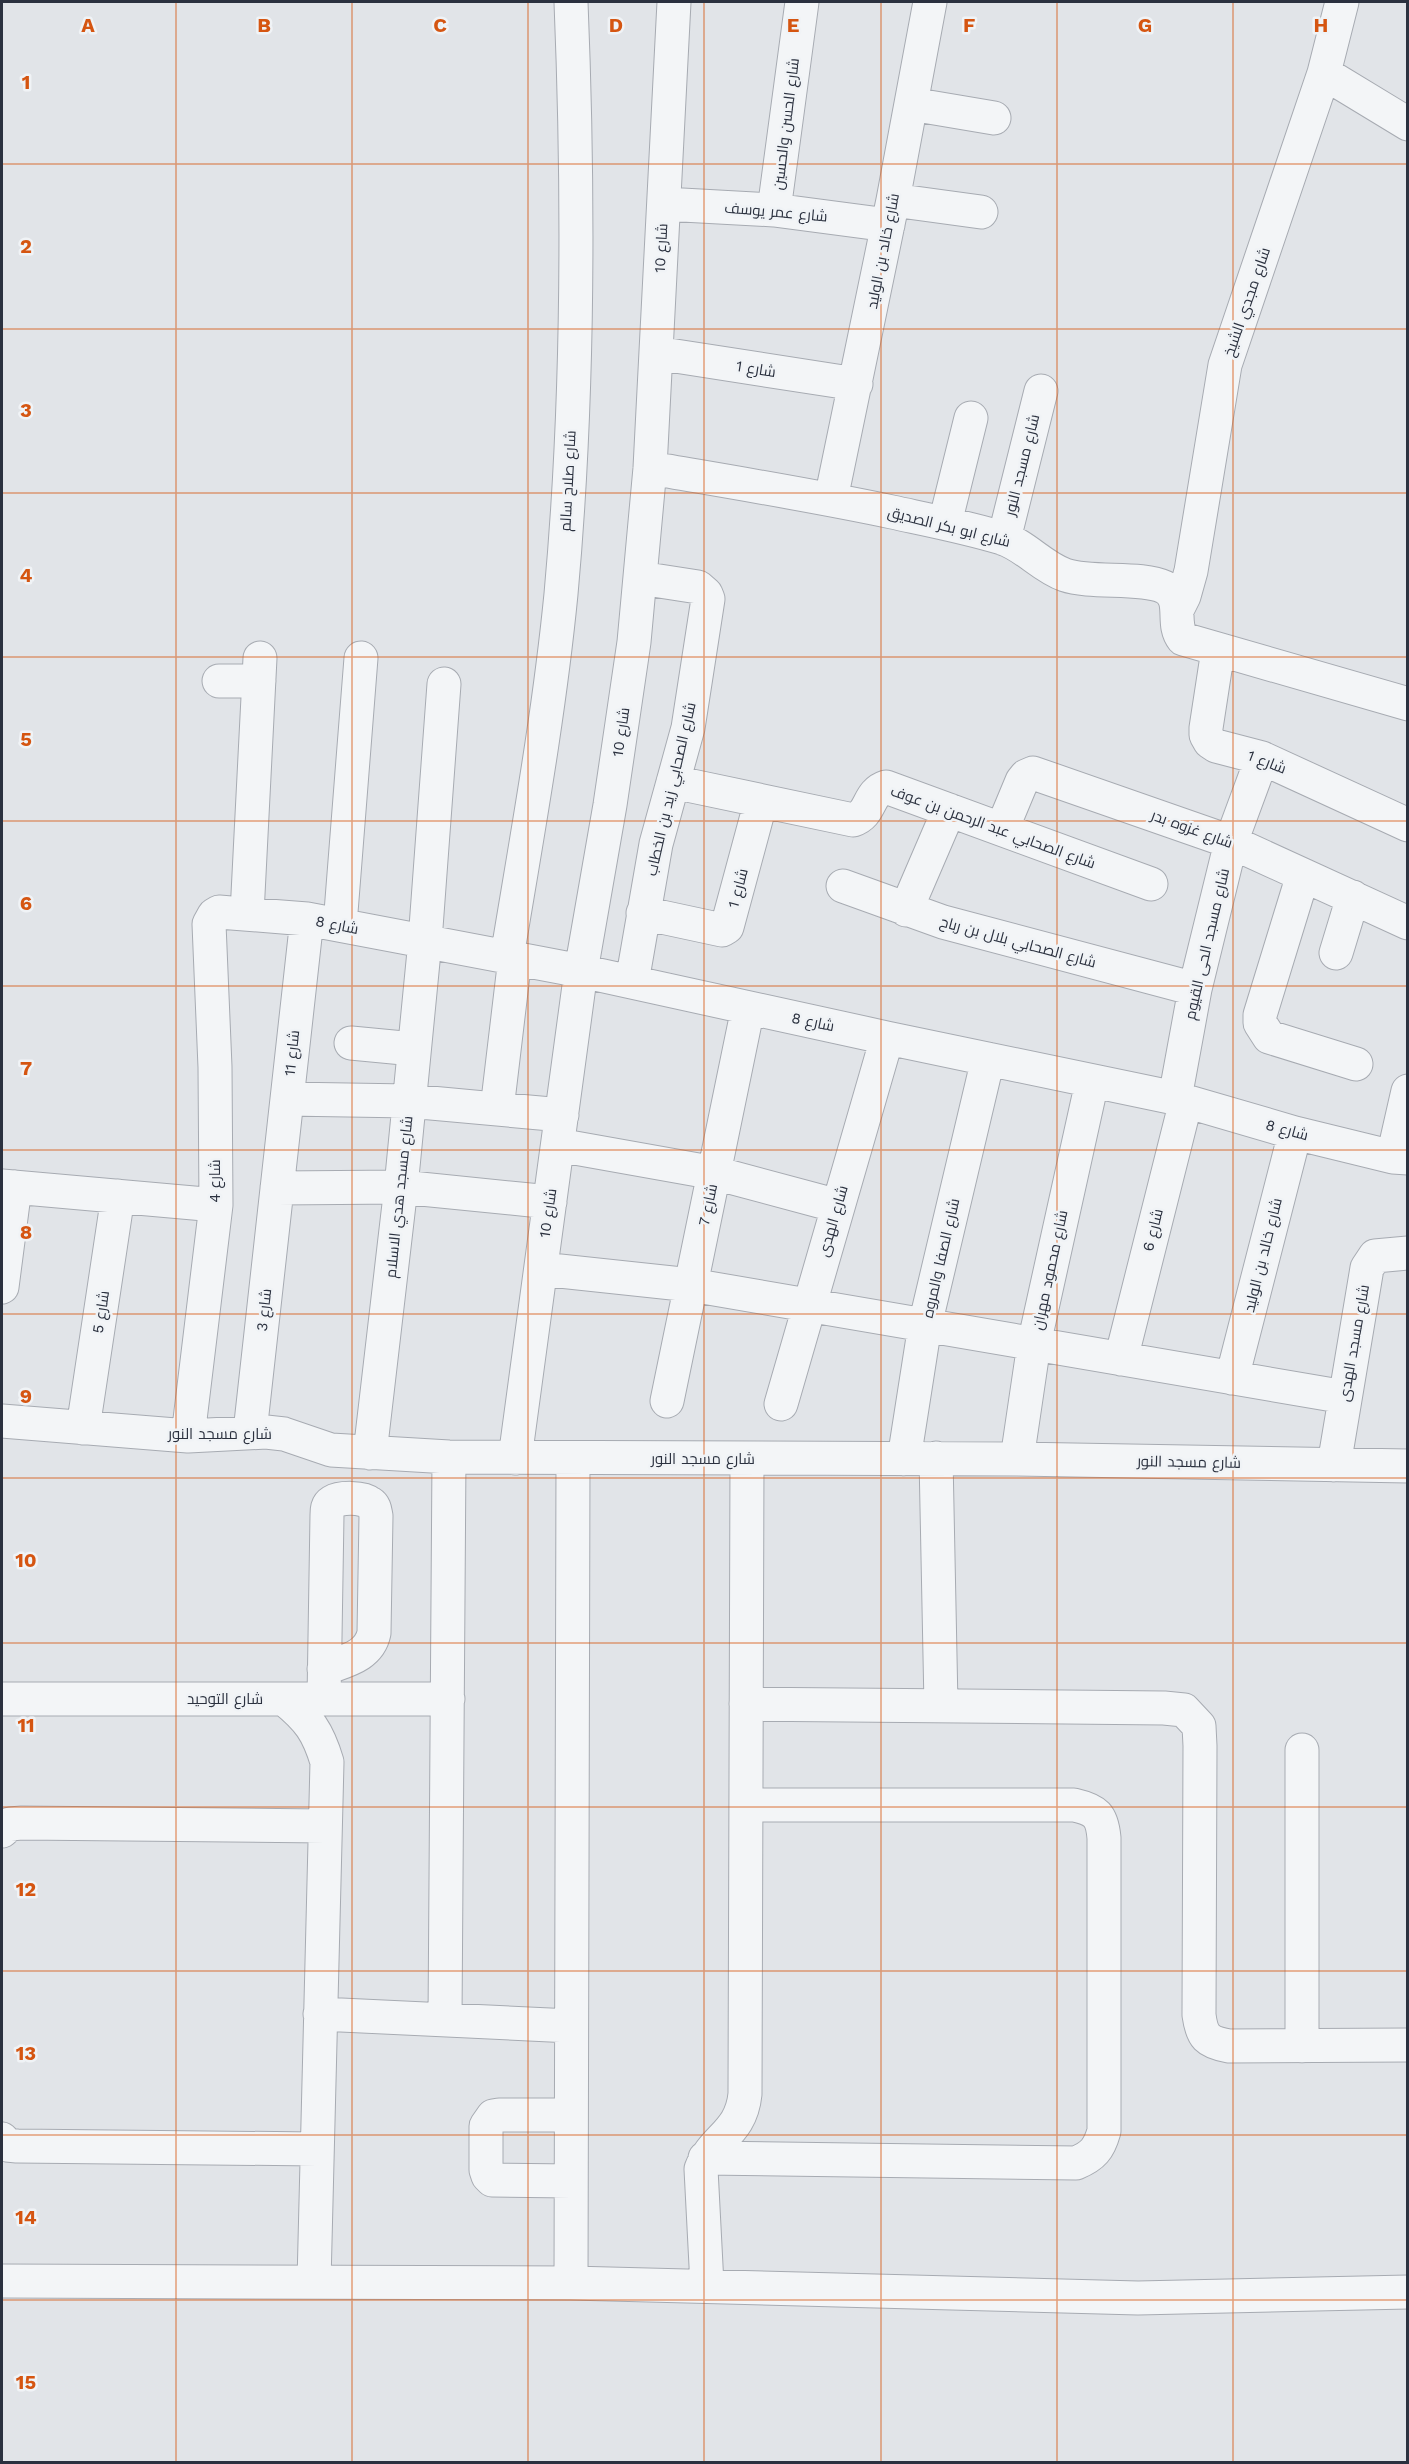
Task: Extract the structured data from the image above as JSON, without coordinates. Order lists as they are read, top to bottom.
{
  "streets": {
    "street": [
      "شارع الحسن والحسين",
      "شارع عمر يوسف",
      "شارع 10",
      "شارع خالد بن الوليد",
      "شارع مجدي الشيخ",
      "شارع 1",
      "شارع مسجد النور",
      "شارع صلاح سالم",
      "شارع ابو بكر الصديق",
      "شارع الصحابي زيد بن الخطاب",
      "شارع الصحابي عبد الرحمن بن عوف",
      "شارع غزوه بدر",
      "شارع 8",
      "شارع الصحابي بلال بن رباح",
      "شارع مسجد الحى القيوم",
      "شارع 11",
      "شارع 4",
      "شارع مسجد هدي الاسلام",
      "شارع 7",
      "شارع الهدى",
      "شارع 6",
      "شارع الصفا والمروه",
      "شارع محمود مهران",
      "شارع 3",
      "شارع 5",
      "شارع مسجد الهدى",
      "شارع التوحيد"
    ]
  },
  "crossings": [
    ["شارع الحسن والحسين", "شارع عمر يوسف"],
    ["شارع عمر يوسف", "شارع 10"],
    ["شارع عمر يوسف", "شارع خالد بن الوليد"],
    ["شارع 10", "شارع 1"],
    ["شارع 10", "شارع مسجد النور"],
    ["شارع 10", "شارع ابو بكر الصديق"],
    ["شارع 10", "شارع الصحابي زيد بن الخطاب"],
    ["شارع 10", "شارع 8"],
    ["شارع خالد بن الوليد", "شارع 1"],
    ["شارع خالد بن الوليد", "شارع ابو بكر الصديق"],
    ["شارع خالد بن الوليد", "شارع 8"],
    ["شارع مجدي الشيخ", "شارع ابو بكر الصديق"],
    ["شارع 1", "شارع الصحابي زيد بن الخطاب"],
    ["شارع 1", "شارع الصحابي عبد الرحمن بن عوف"],
    ["شارع 1", "شارع مسجد الحى القيوم"],
    ["شارع مسجد النور", "شارع ابو بكر الصديق"],
    ["شارع مسجد النور", "شارع 4"],
    ["شارع مسجد النور", "شارع مسجد هدي الاسلام"],
    ["شارع مسجد النور", "شارع الصفا والمروه"],
    ["شارع مسجد النور", "شارع محمود مهران"],
    ["شارع مسجد النور", "شارع 3"],
    ["شارع مسجد النور", "شارع 5"],
    ["شارع مسجد النور", "شارع مسجد الهدى"],
    ["شارع صلاح سالم", "شارع 8"],
    ["شارع الصحابي زيد بن الخطاب", "شارع الصحابي عبد الرحمن بن عوف"],
    ["شارع الصحابي زيد بن الخطاب", "شارع 8"],
    ["شارع الصحابي عبد الرحمن بن عوف", "شارع غزوه بدر"],
    ["شارع غزوه بدر", "شارع مسجد الحى القيوم"],
    ["شارع 8", "شارع مسجد الحى القيوم"],
    ["شارع 8", "شارع 11"],
    ["شارع 8", "شارع 4"],
    ["شارع 8", "شارع مسجد هدي الاسلام"],
    ["شارع 8", "شارع 7"],
    ["شارع 8", "شارع الهدى"],
    ["شارع 8", "شارع 6"],
    ["شارع 8", "شارع الصفا والمروه"],
    ["شارع 8", "شارع محمود مهران"],
    ["شارع الصحابي بلال بن رباح", "شارع مسجد الحى القيوم"],
    ["شارع مسجد الحى القيوم", "شارع 6"],
    ["شارع 11", "شارع 3"]
  ],
  "grid": {
    "columns": [
      "A",
      "B",
      "C",
      "D",
      "E",
      "F",
      "G",
      "H"
    ],
    "rows": [
      "1",
      "2",
      "3",
      "4",
      "5",
      "6",
      "7",
      "8",
      "9",
      "10",
      "11",
      "12",
      "13",
      "14",
      "15"
    ]
  }
}
